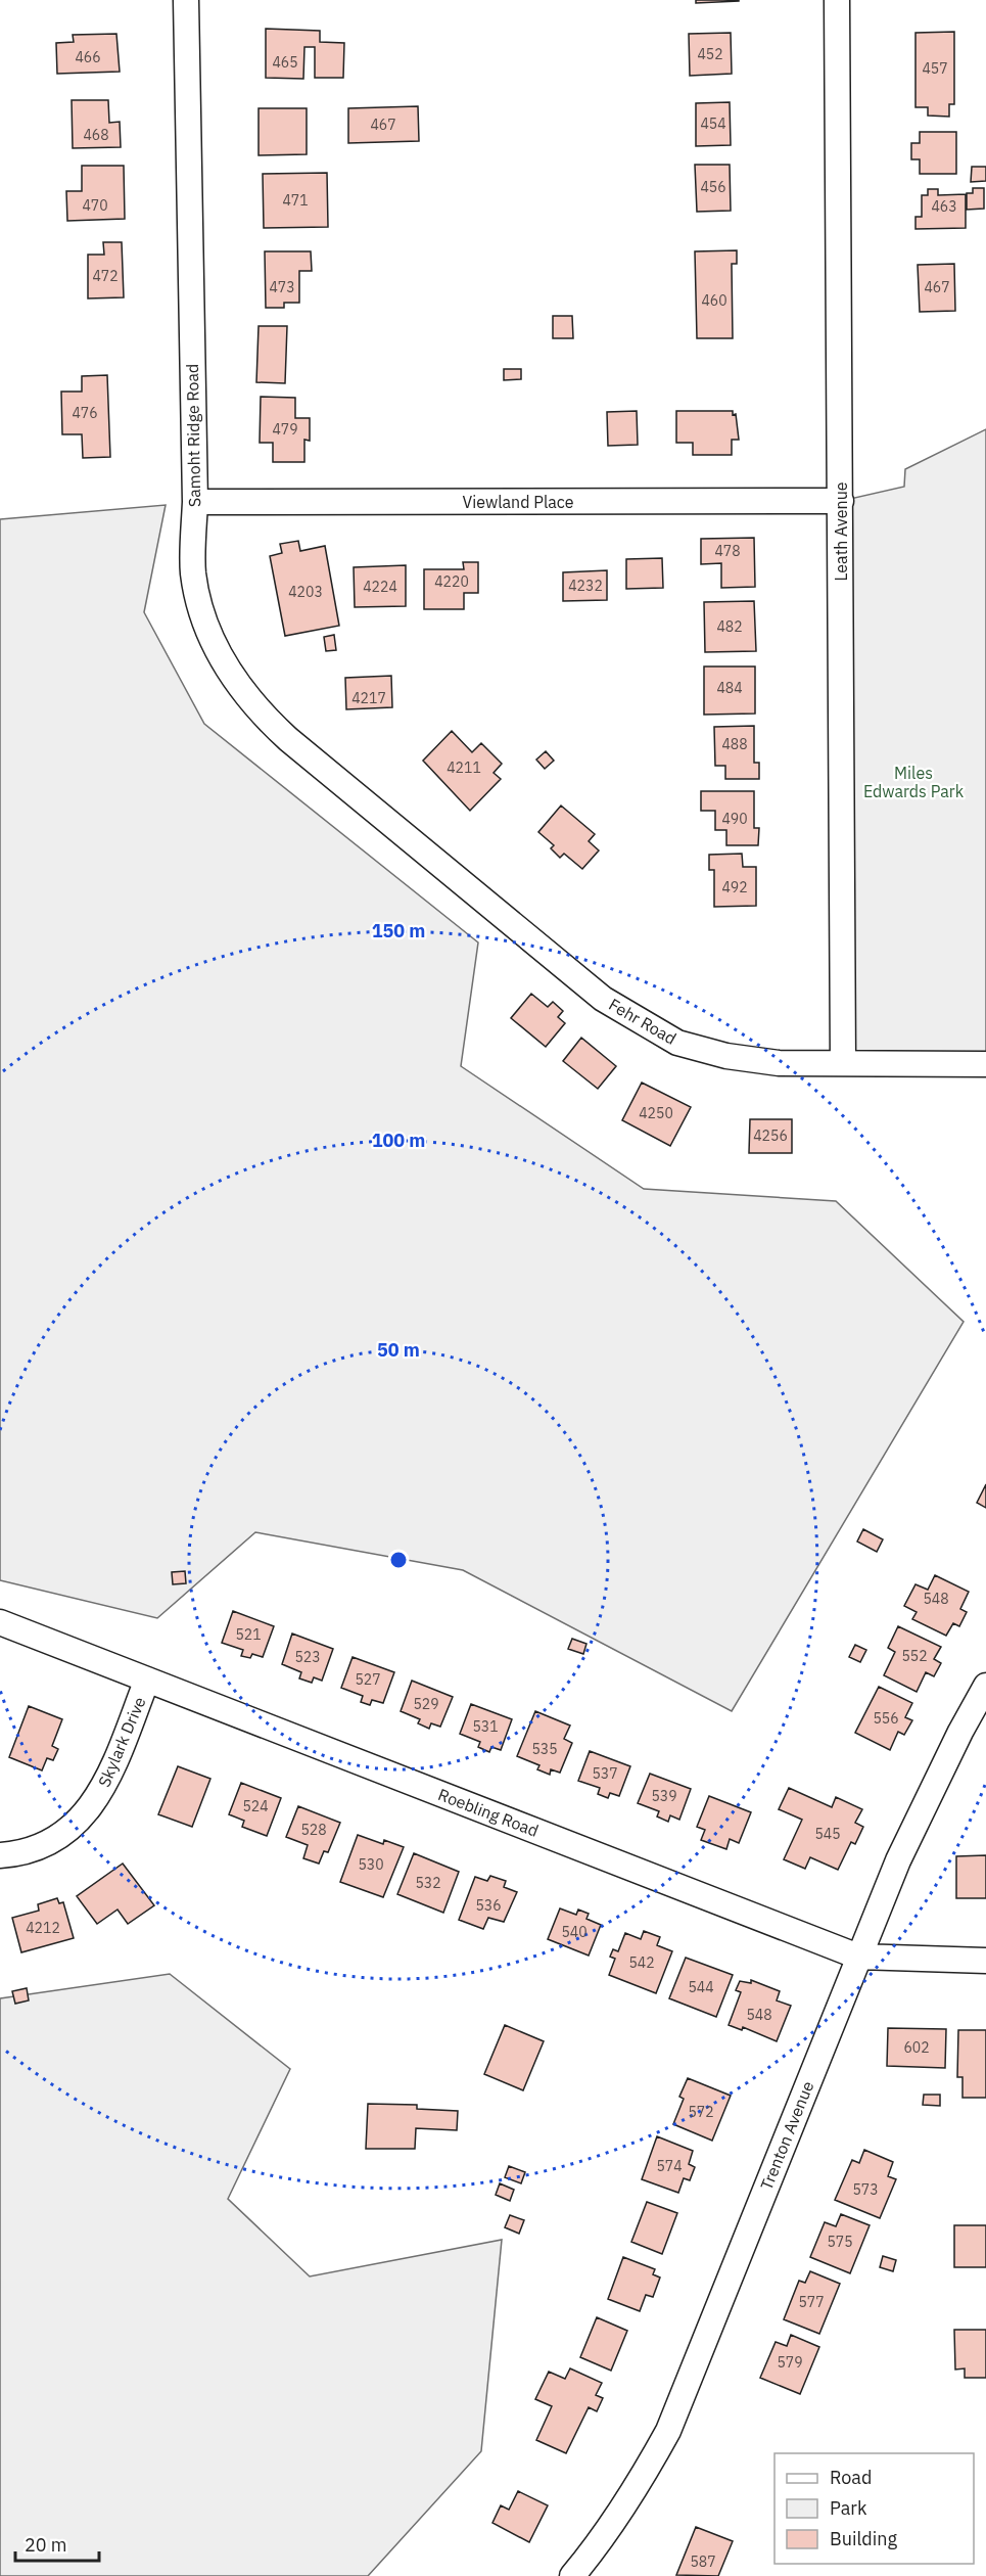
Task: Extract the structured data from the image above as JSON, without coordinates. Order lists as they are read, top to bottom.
{
  "streets": {
    "street": [
      "Samoht Ridge Road",
      "Viewland Place",
      "Leath Avenue",
      "Fehr Road",
      "Skylark Drive",
      "Roebling Road",
      "Trenton Avenue"
    ]
  },
  "crossings": [
    ["Samoht Ridge Road", "Viewland Place"],
    ["Samoht Ridge Road", "Fehr Road"],
    ["Viewland Place", "Leath Avenue"],
    ["Leath Avenue", "Fehr Road"],
    ["Skylark Drive", "Roebling Road"],
    ["Roebling Road", "Trenton Avenue"]
  ],
  "parks": ["Miles Edwards Park"],
  "house_numbers": [
    "452",
    "466",
    "465",
    "457",
    "454",
    "467",
    "468",
    "456",
    "471",
    "470",
    "463",
    "472",
    "473",
    "467",
    "460",
    "476",
    "479",
    "478",
    "4220",
    "4232",
    "4224",
    "4203",
    "482",
    "484",
    "4217",
    "488",
    "4211",
    "490",
    "492",
    "4250",
    "4256",
    "548",
    "521",
    "552",
    "523",
    "527",
    "529",
    "556",
    "531",
    "535",
    "537",
    "539",
    "524",
    "528",
    "545",
    "530",
    "532",
    "536",
    "4212",
    "540",
    "542",
    "544",
    "548",
    "602",
    "572",
    "574",
    "573",
    "575",
    "577",
    "579",
    "587"
  ],
  "legend": ["Road", "Park", "Building"],
  "scale_bar": "20 m",
  "rings": ["150 m", "100 m", "50 m"]
}
